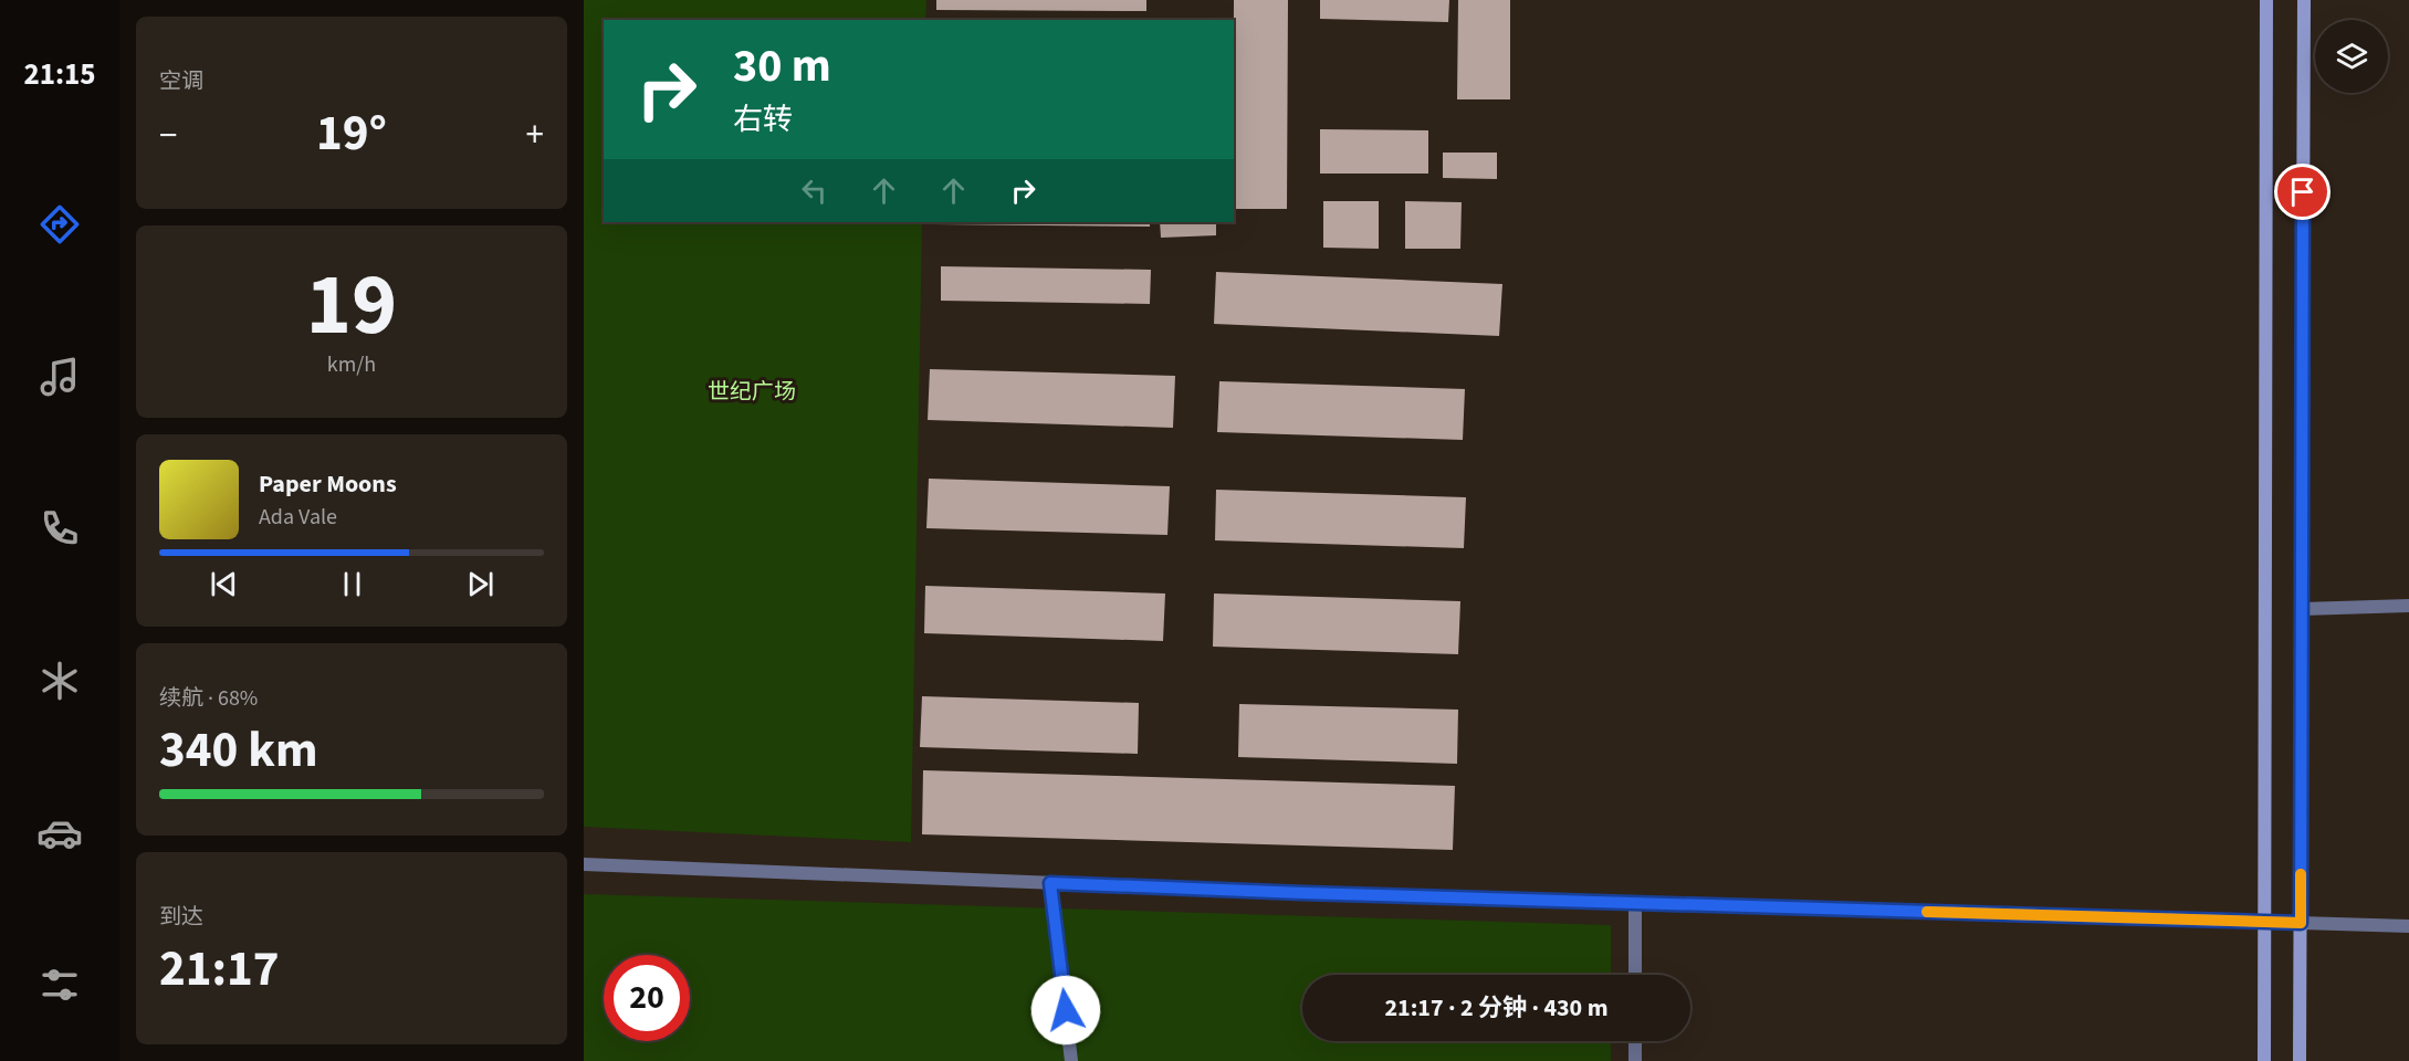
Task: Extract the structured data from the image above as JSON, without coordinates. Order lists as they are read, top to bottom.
{
  "parks": ["世纪广场"],
  "page": {
    "tabs": "21:15",
    "tile": [
      "空调",
      ["19", "km/h"],
      ["续航 · 68%", "340 km"],
      ["到达", "21:17"]
    ],
    "turn": ["30 m", "右转"],
    "heat": ["−", "19°", "+"],
    "song": ["Paper Moons", "Ada Vale"],
    "limit": "20",
    "trip": "21:17 · 2 分钟 · 430 m"
  }
}
